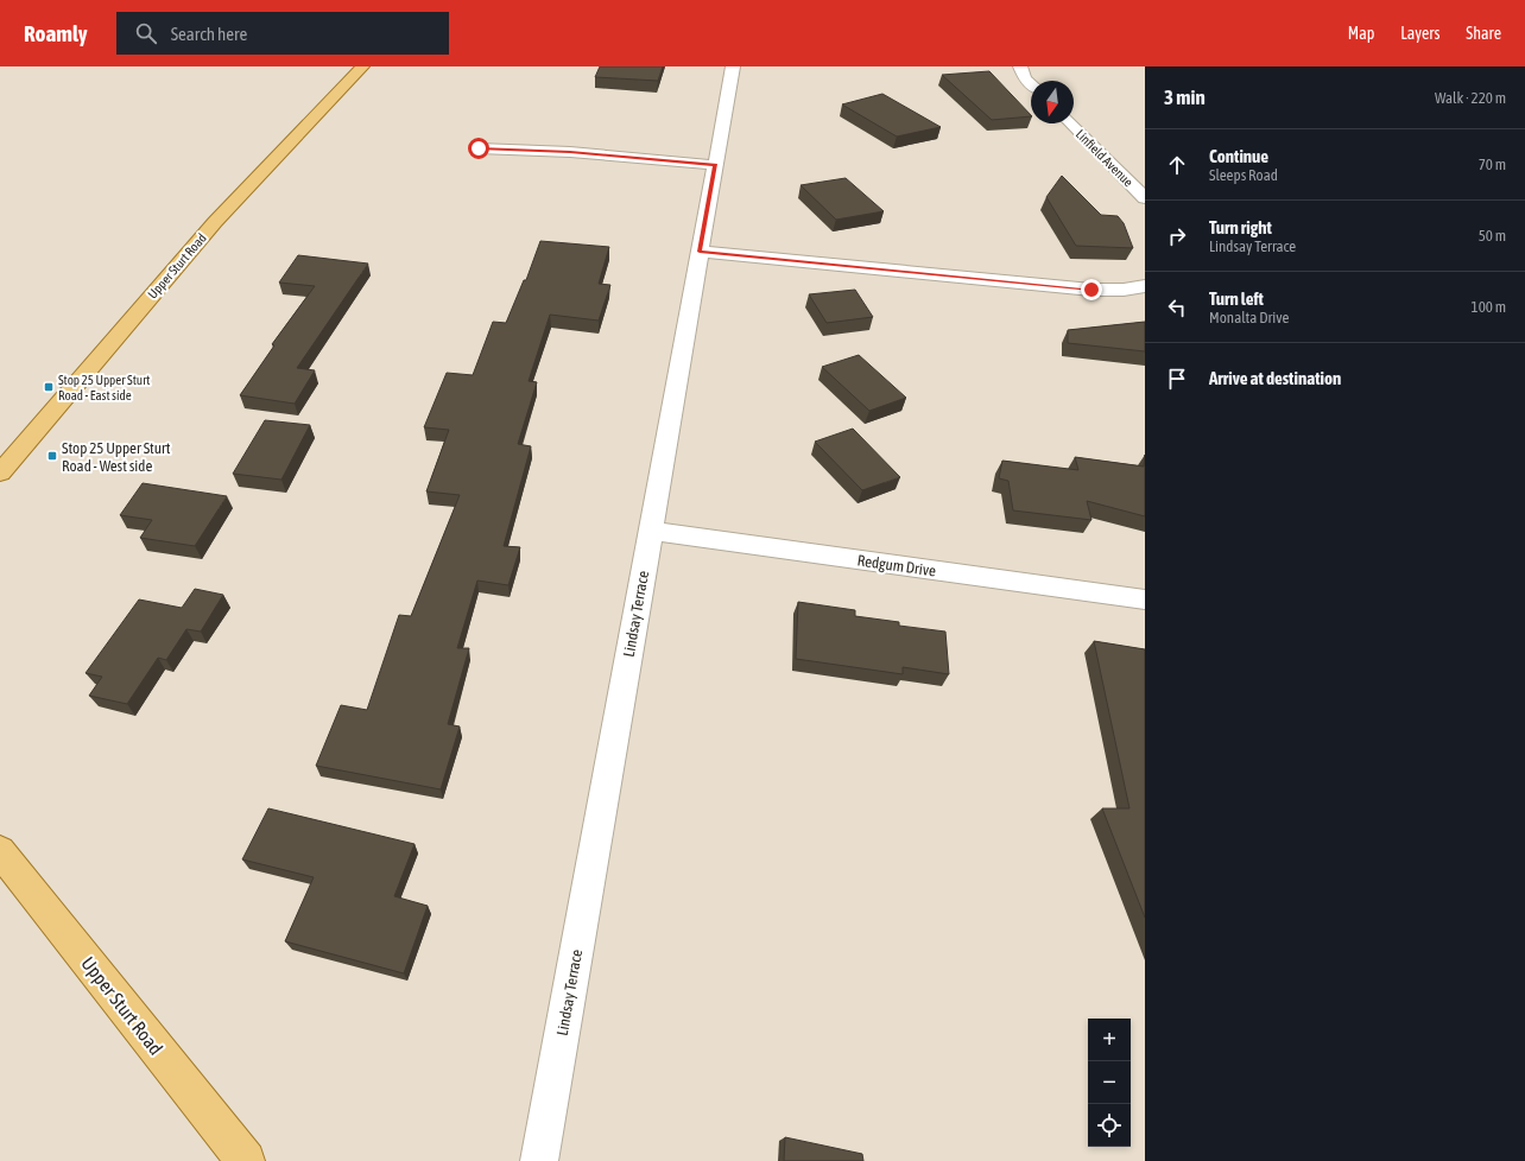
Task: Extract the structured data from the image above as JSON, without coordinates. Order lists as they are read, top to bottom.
{
  "streets": {
    "main road": ["Upper Sturt Road"],
    "street": ["Linfield Avenue", "Redgum Drive", "Lindsay Terrace"]
  },
  "crossings": [
    ["Redgum Drive", "Lindsay Terrace"]
  ],
  "places": {
    "transit": ["Stop 25 Upper Sturt Road - East side", "Stop 25 Upper Sturt Road - West side"]
  },
  "north": "bottom",
  "page": {
    "header": "Roamly",
    "search": "Search here",
    "nav": ["Map", "Layers", "Share"],
    "heading": ["3 min", "Walk · 220 m"],
    "list": [
      ["Continue", "Sleeps Road", "70 m"],
      ["Turn right", "Lindsay Terrace", "50 m"],
      ["Turn left", "Monalta Drive", "100 m"],
      "Arrive at destination"
    ],
    "map_buttons": ["+", "−"]
  }
}
